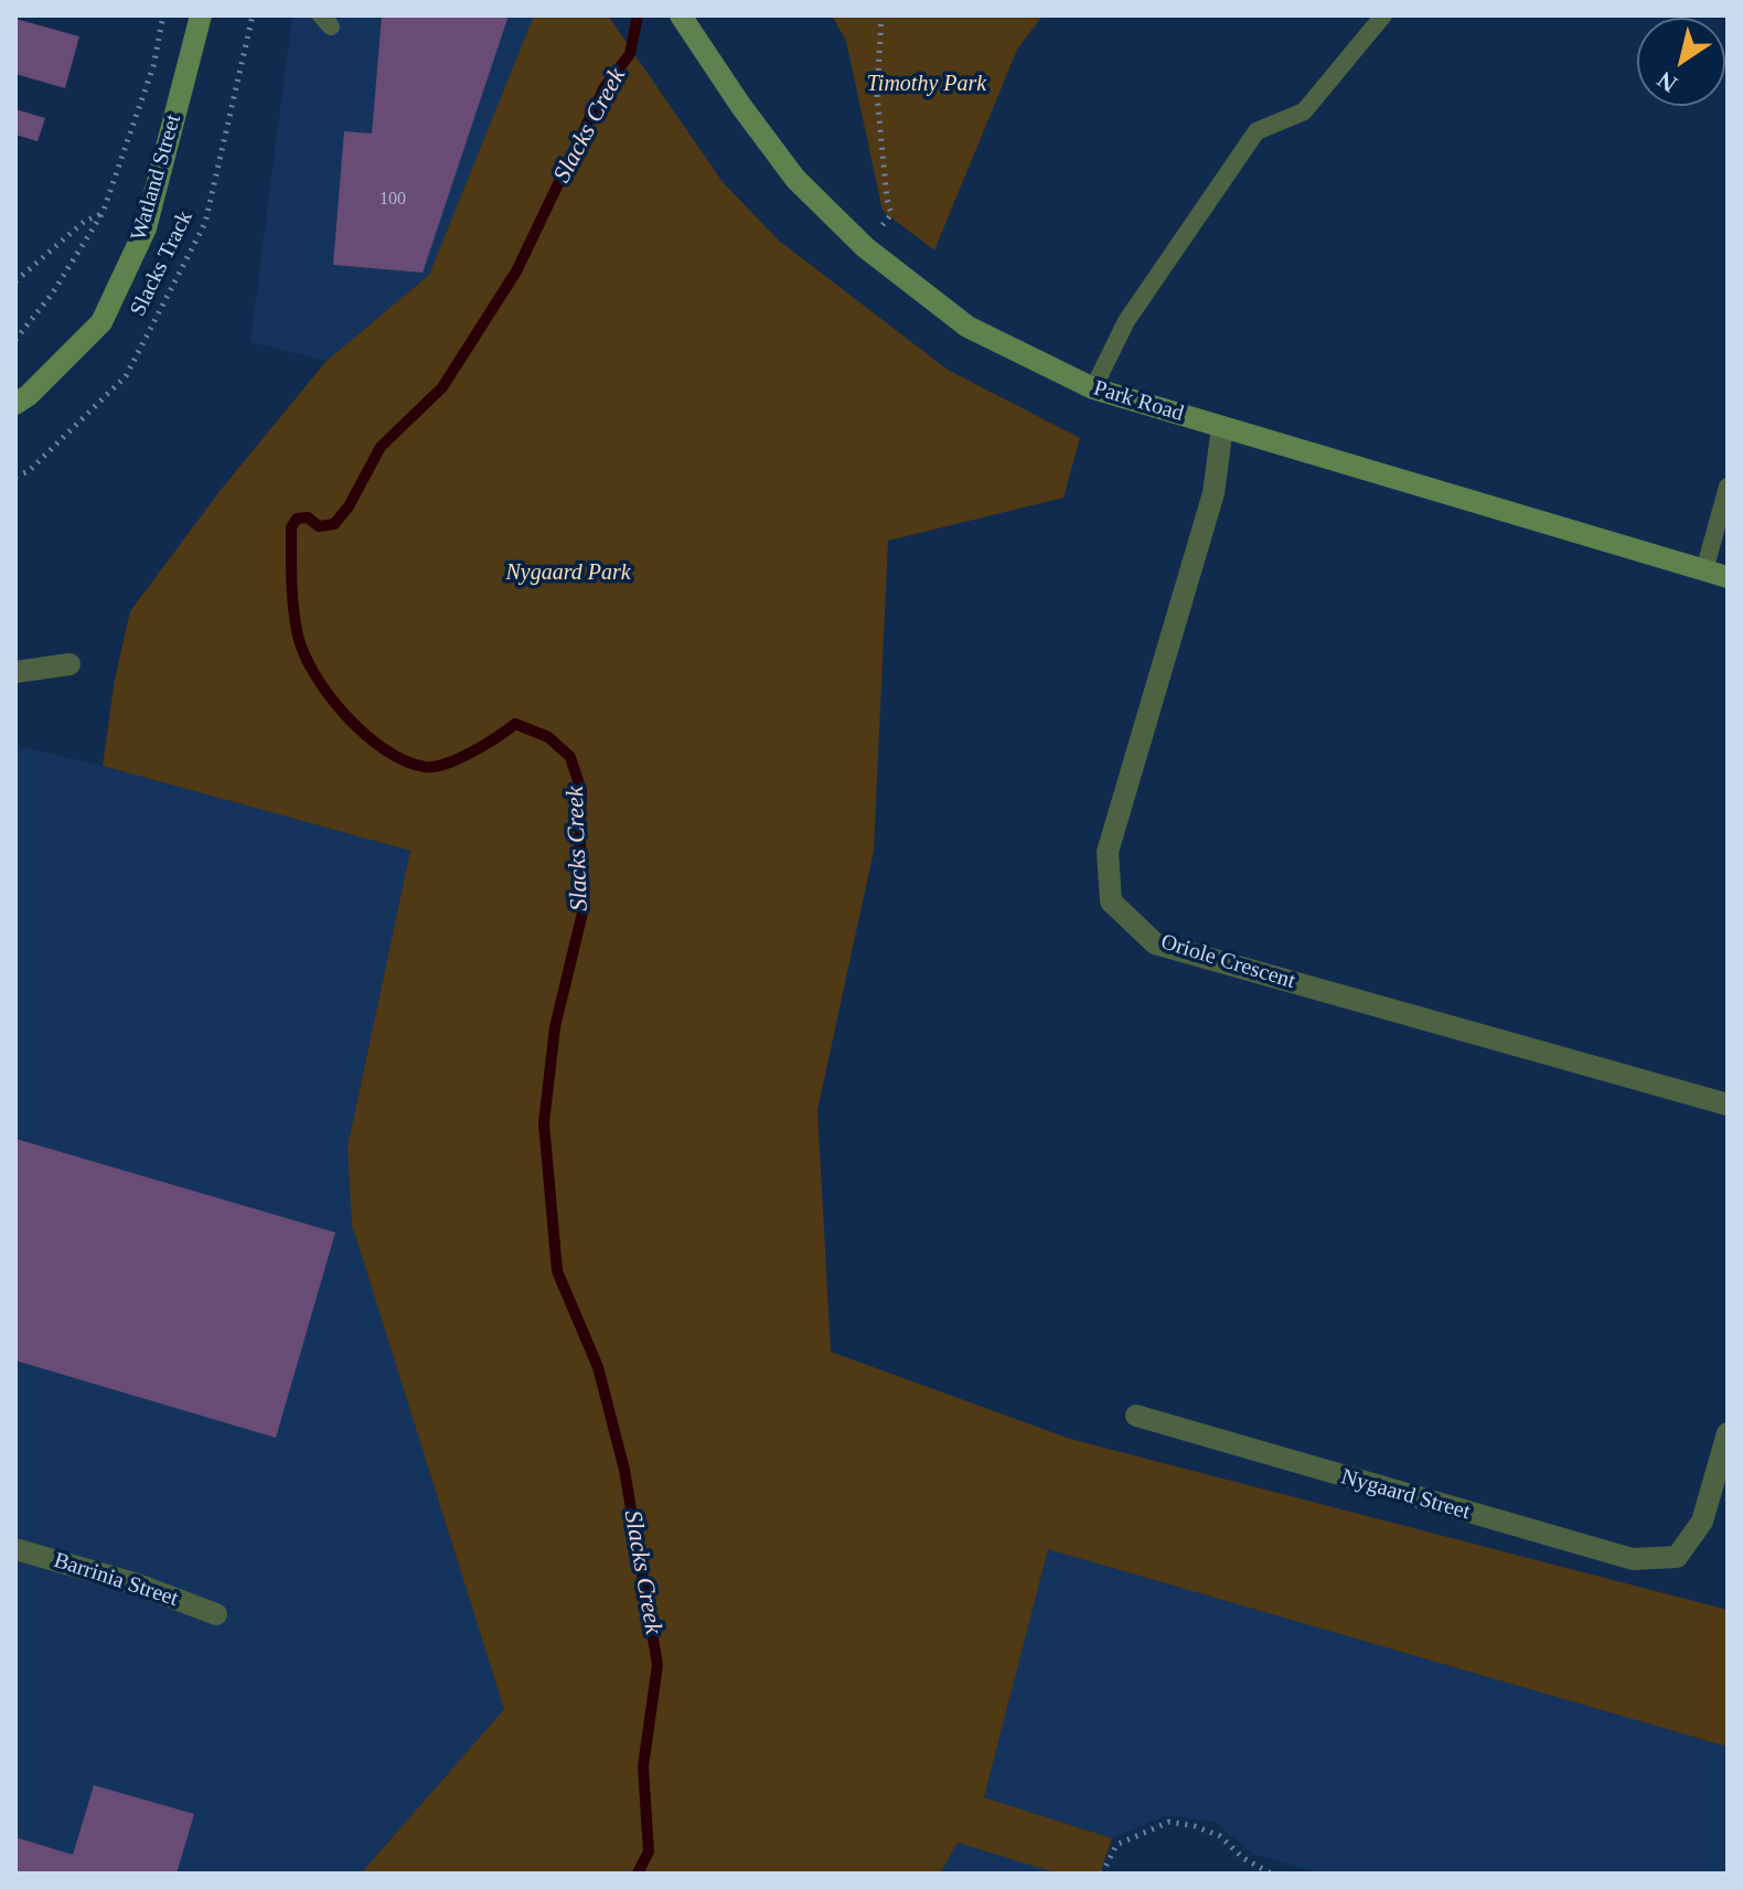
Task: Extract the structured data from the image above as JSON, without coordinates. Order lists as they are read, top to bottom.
{
  "streets": {
    "street": [
      "Watland Street",
      "Park Road",
      "Oriole Crescent",
      "Nygaard Street",
      "Barrinia Street"
    ],
    "path": ["Slacks Track"]
  },
  "crossings": [
    ["Park Road", "Oriole Crescent"]
  ],
  "water": ["Slacks Creek"],
  "parks": ["Timothy Park", "Nygaard Park"],
  "house_numbers": ["100"],
  "north": "bottom left"
}
